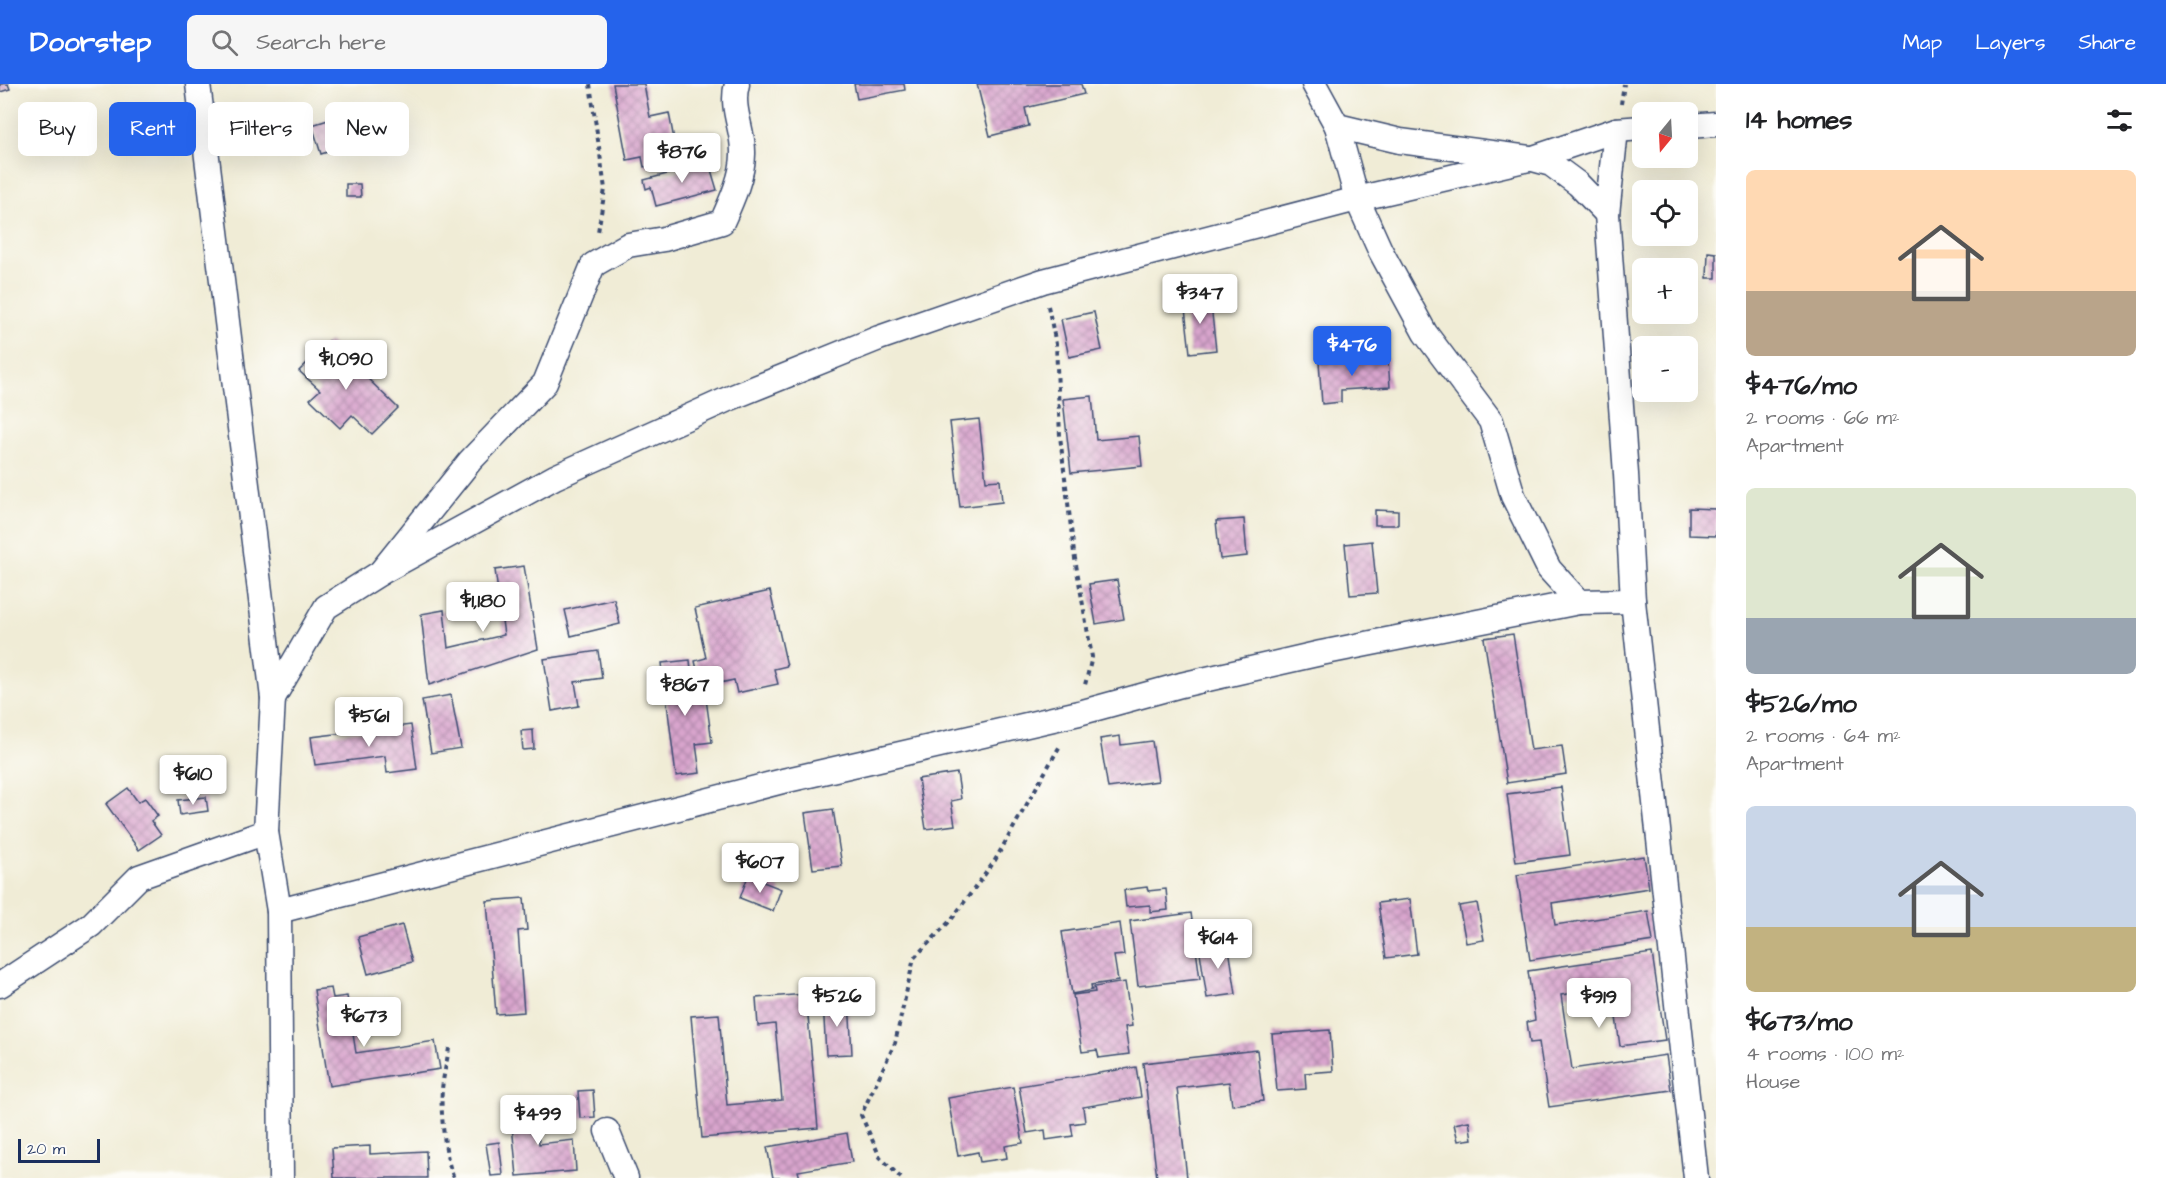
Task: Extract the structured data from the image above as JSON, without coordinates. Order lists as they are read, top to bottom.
{
  "scale_bar": "20 m",
  "north": "bottom",
  "page": {
    "header": "Doorstep",
    "search": "Search here",
    "nav": ["Map", "Layers", "Share"],
    "heading": "14 homes",
    "map_buttons": ["+", "−"],
    "chip": [
      "Buy",
      "Rent",
      "Filters",
      "New"
    ],
    "price": [
      "$876",
      "$347",
      "$476",
      "$1,090",
      "$1,180",
      "$867",
      "$561",
      "$610",
      "$607",
      "$614",
      "$526",
      "$919",
      "$673",
      "$499"
    ],
    "list": [
      {
        "name": "$476/mo",
        "note": "2 rooms · 66 m² · Apartment"
      },
      {
        "name": "$526/mo",
        "note": "2 rooms · 64 m² · Apartment"
      },
      {
        "name": "$673/mo",
        "note": "4 rooms · 100 m² · House"
      }
    ],
    "scale": "20 m"
  }
}
